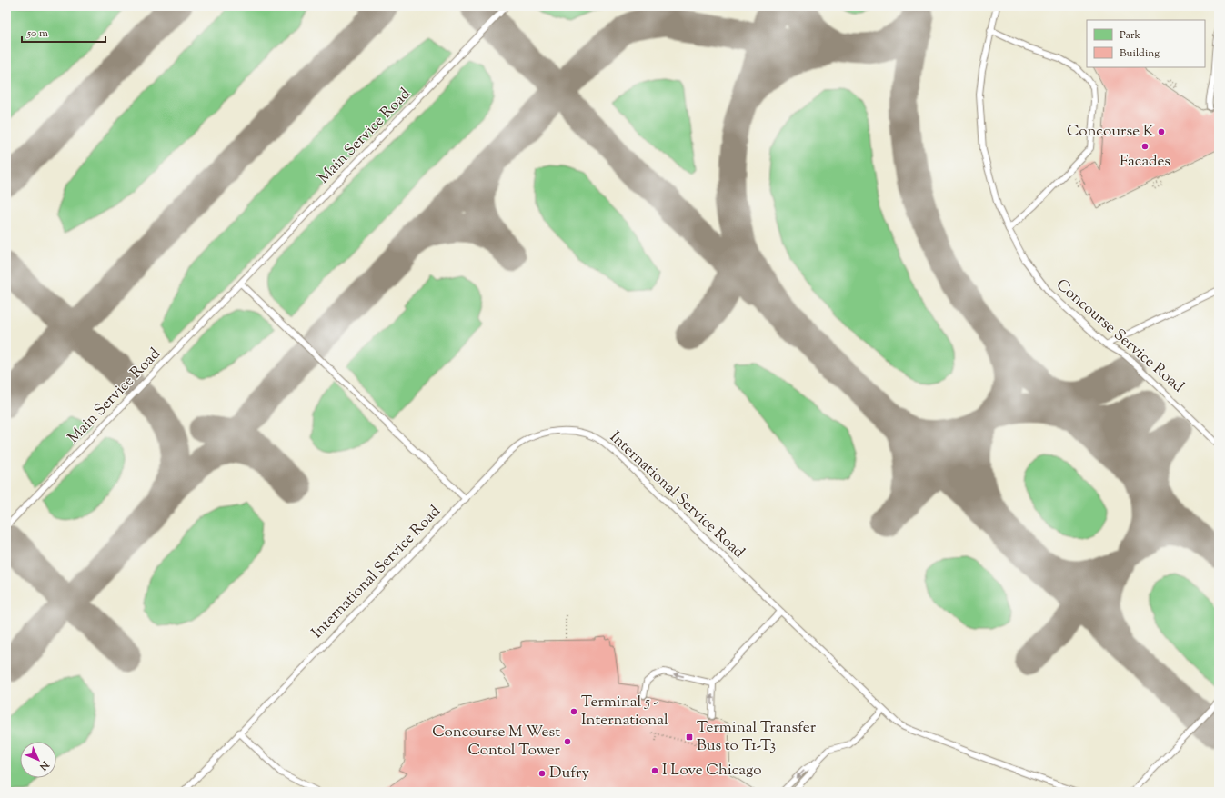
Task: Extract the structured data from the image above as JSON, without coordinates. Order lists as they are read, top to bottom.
{
  "streets": {
    "lane": ["Main Service Road", "Concourse Service Road", "International Service Road"]
  },
  "places": {
    "other": [
      "Concourse K",
      "Facades",
      "Terminal 5 - International",
      "Concourse M West Contol Tower",
      "I Love Chicago",
      "Dufry"
    ],
    "transit": ["Terminal Transfer Bus to T1-T3"]
  },
  "legend": ["Park", "Building"],
  "scale_bar": "50 m",
  "north": "bottom right"
}
